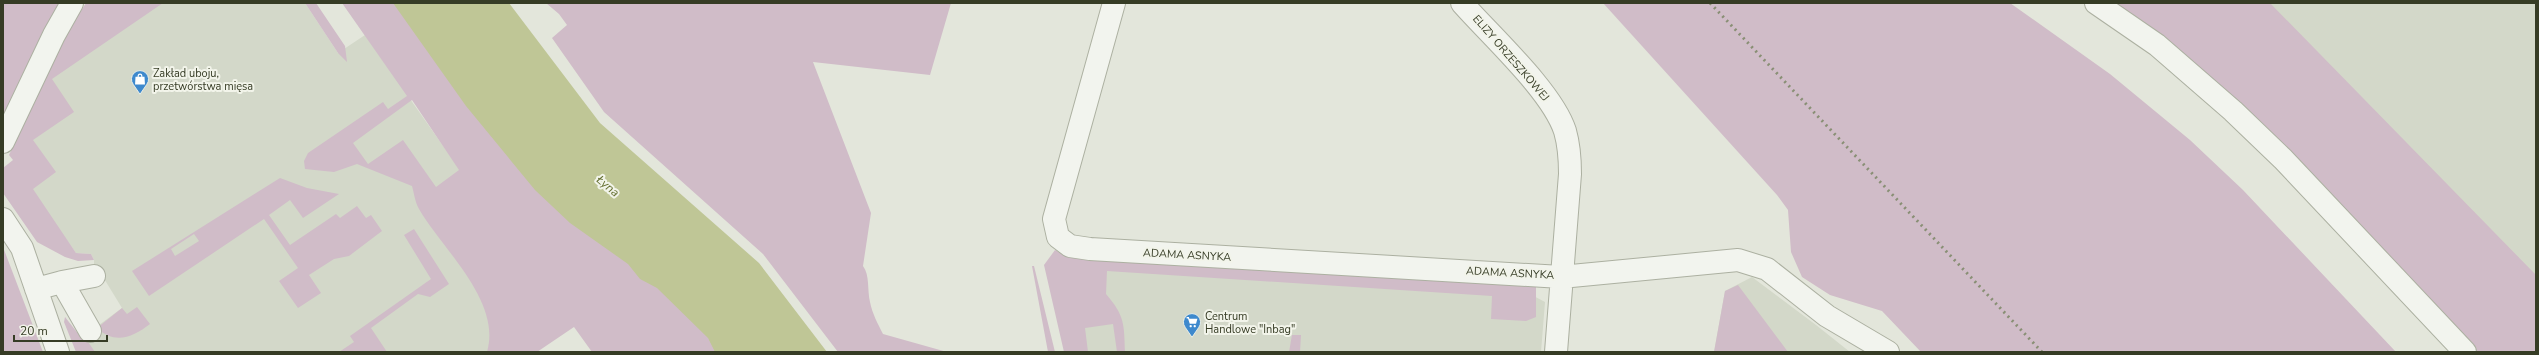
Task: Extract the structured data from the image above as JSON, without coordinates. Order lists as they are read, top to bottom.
{
  "streets": {
    "street": ["ELIZY ORZESZKOWEJ", "ADAMA ASNYKA"]
  },
  "crossings": [
    ["ELIZY ORZESZKOWEJ", "ADAMA ASNYKA"]
  ],
  "water": ["Łyna"],
  "places": {
    "shop": ["Zakład uboju, przetwórstwa mięsa"],
    "supermarket": ["Centrum Handlowe \"Inbag\""]
  },
  "scale_bar": "20 m"
}
